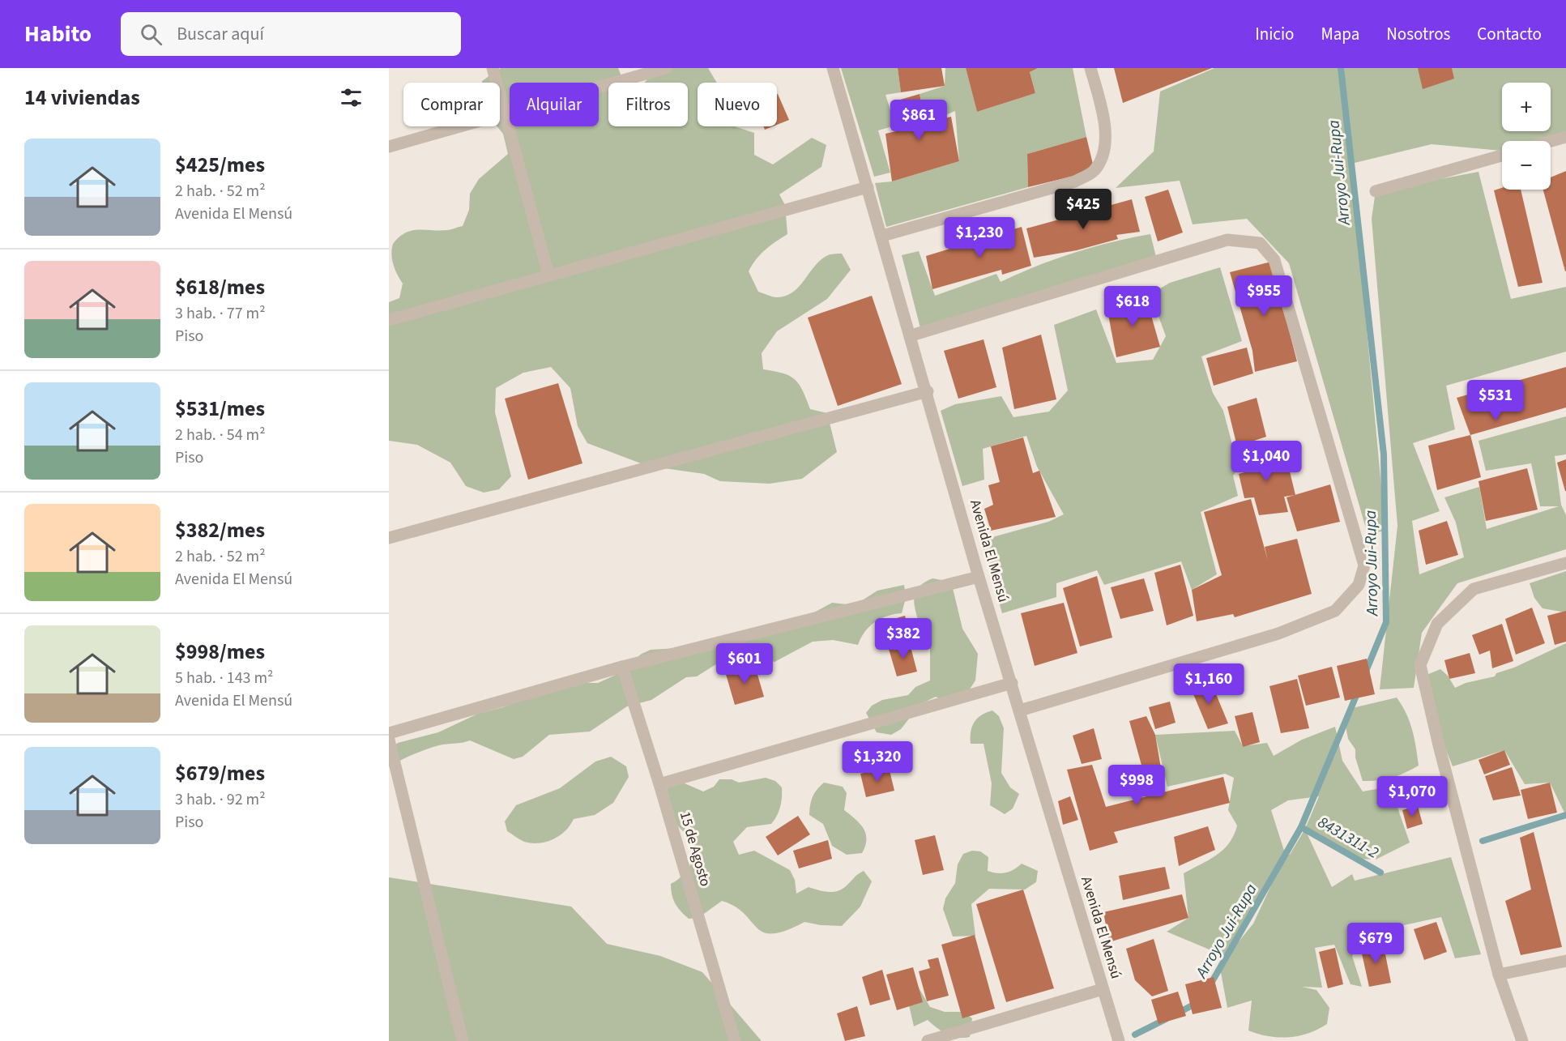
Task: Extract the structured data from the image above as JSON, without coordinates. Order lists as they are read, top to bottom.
{
  "streets": {
    "street": ["Avenida El Mensú", "15 de Agosto"]
  },
  "water": ["Arroyo Jui-Rupa", "8431311-2"],
  "page": {
    "header": "Habito",
    "search": "Buscar aquí",
    "nav": [
      "Inicio",
      "Mapa",
      "Nosotros",
      "Contacto"
    ],
    "heading": "14 viviendas",
    "map_buttons": ["+", "−"],
    "chip": [
      "Comprar",
      "Alquilar",
      "Filtros",
      "Nuevo"
    ],
    "price": [
      "$861",
      "$425",
      "$1,230",
      "$955",
      "$618",
      "$531",
      "$1,040",
      "$382",
      "$601",
      "$1,160",
      "$1,320",
      "$998",
      "$1,070",
      "$679"
    ],
    "list": [
      {
        "name": "$425/mes",
        "note": "2 hab. · 52 m² · Avenida El Mensú"
      },
      {
        "name": "$618/mes",
        "note": "3 hab. · 77 m² · Piso"
      },
      {
        "name": "$531/mes",
        "note": "2 hab. · 54 m² · Piso"
      },
      {
        "name": "$382/mes",
        "note": "2 hab. · 52 m² · Avenida El Mensú"
      },
      {
        "name": "$998/mes",
        "note": "5 hab. · 143 m² · Avenida El Mensú"
      },
      {
        "name": "$679/mes",
        "note": "3 hab. · 92 m² · Piso"
      }
    ]
  }
}
